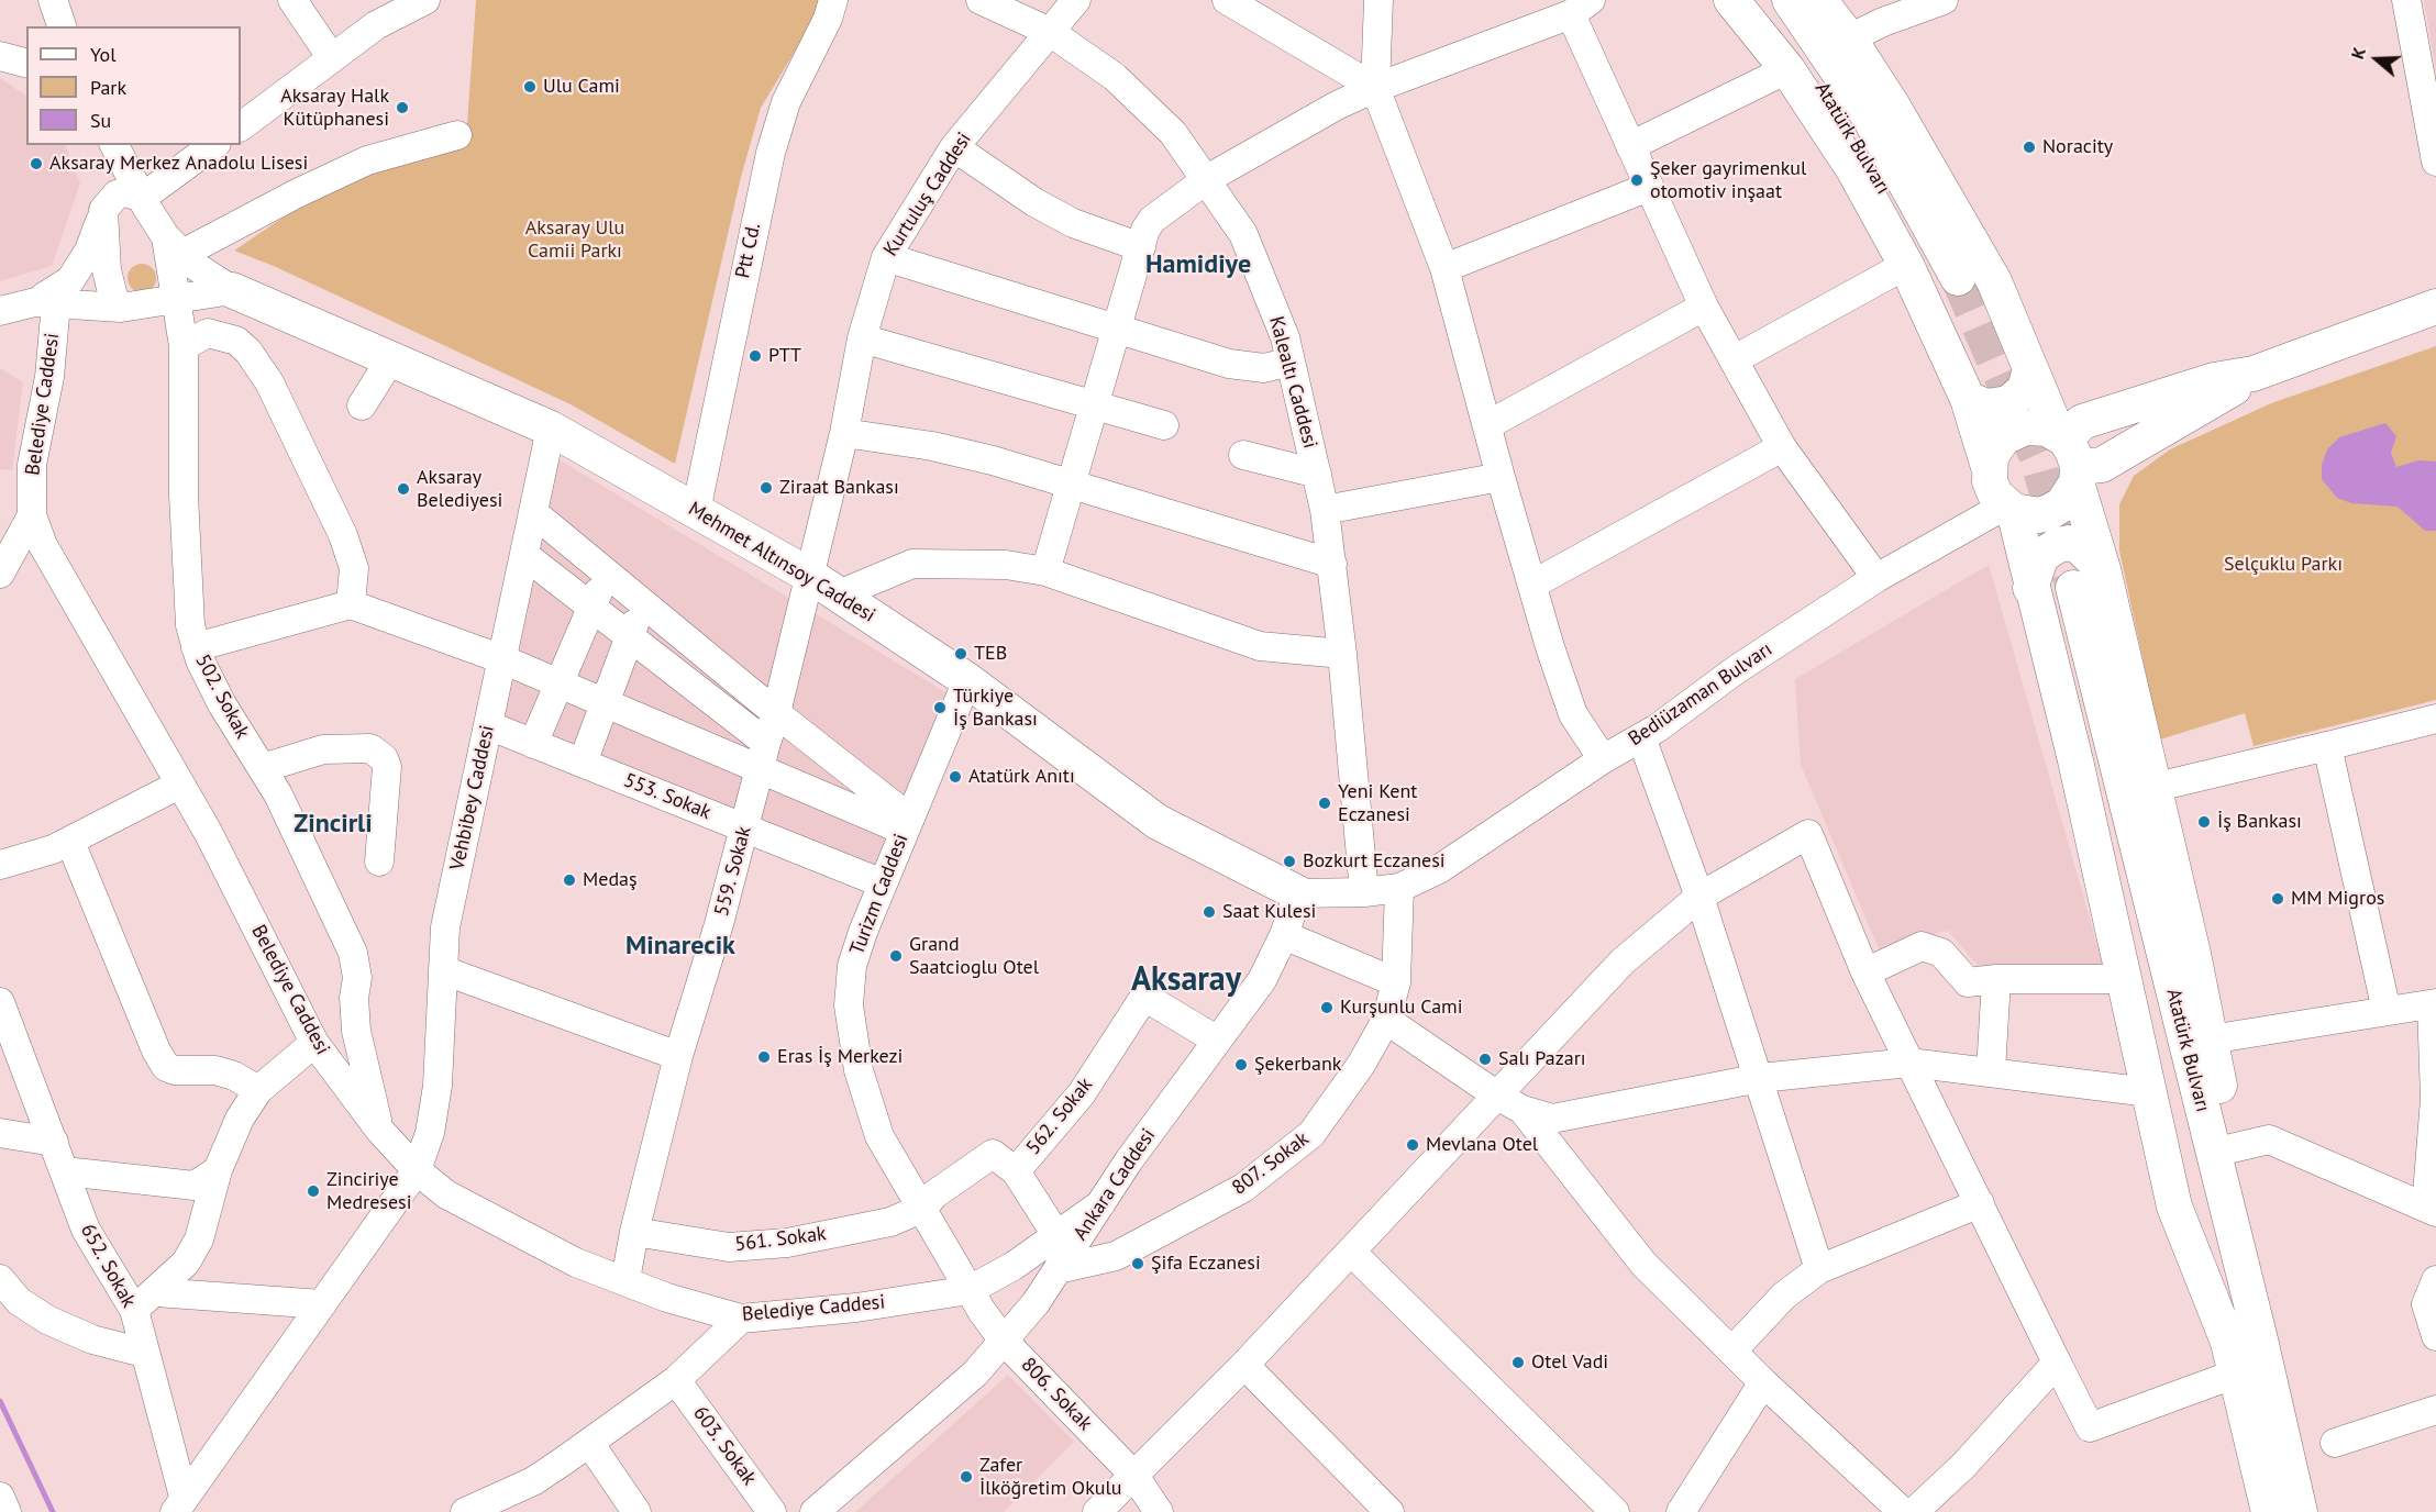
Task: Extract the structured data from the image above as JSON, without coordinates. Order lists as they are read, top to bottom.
{
  "streets": {
    "main road": ["Atatürk Bulvarı", "Mehmet Altınsoy Caddesi"],
    "street": [
      "Kurtuluş Caddesi",
      "Ptt Cd.",
      "Kalealtı Caddesi",
      "Belediye Caddesi",
      "Bediüzaman Bulvarı",
      "502. Sokak",
      "553. Sokak",
      "Vehbibey Caddesi",
      "559. Sokak",
      "Turizm Caddesi",
      "562. Sokak",
      "807. Sokak",
      "Ankara Caddesi",
      "561. Sokak",
      "652. Sokak",
      "806. Sokak",
      "603. Sokak"
    ]
  },
  "crossings": [
    ["Kurtuluş Caddesi", "Kalealtı Caddesi"],
    ["Kurtuluş Caddesi", "Mehmet Altınsoy Caddesi"],
    ["Kurtuluş Caddesi", "559. Sokak"],
    ["Ptt Cd.", "Mehmet Altınsoy Caddesi"],
    ["Belediye Caddesi", "502. Sokak"],
    ["Belediye Caddesi", "Vehbibey Caddesi"],
    ["Belediye Caddesi", "559. Sokak"],
    ["Belediye Caddesi", "Turizm Caddesi"],
    ["Belediye Caddesi", "Ankara Caddesi"],
    ["Belediye Caddesi", "806. Sokak"],
    ["Mehmet Altınsoy Caddesi", "Vehbibey Caddesi"],
    ["Mehmet Altınsoy Caddesi", "559. Sokak"],
    ["Mehmet Altınsoy Caddesi", "Turizm Caddesi"],
    ["Mehmet Altınsoy Caddesi", "Ankara Caddesi"],
    ["Bediüzaman Bulvarı", "807. Sokak"],
    ["553. Sokak", "Vehbibey Caddesi"],
    ["553. Sokak", "559. Sokak"],
    ["553. Sokak", "Turizm Caddesi"],
    ["Vehbibey Caddesi", "652. Sokak"],
    ["559. Sokak", "561. Sokak"],
    ["Turizm Caddesi", "562. Sokak"],
    ["Turizm Caddesi", "561. Sokak"],
    ["Turizm Caddesi", "806. Sokak"],
    ["562. Sokak", "Ankara Caddesi"],
    ["562. Sokak", "561. Sokak"],
    ["807. Sokak", "Ankara Caddesi"],
    ["Ankara Caddesi", "806. Sokak"]
  ],
  "districts": [
    "Hamidiye",
    "Zincirli",
    "Minarecik",
    "Aksaray"
  ],
  "parks": ["Aksaray Ulu Camii Parkı", "Selçuklu Parkı"],
  "places": [
    "Ulu Cami",
    "Aksaray Halk Kütüphanesi",
    "Noracity",
    "Aksaray Merkez Anadolu Lisesi",
    "Şeker gayrimenkul otomotiv inşaat",
    "PTT",
    "Ziraat Bankası",
    "Aksaray Belediyesi",
    "TEB",
    "Türkiye İş Bankası",
    "Atatürk Anıtı",
    "Yeni Kent Eczanesi",
    "İş Bankası",
    "Bozkurt Eczanesi",
    "Medaş",
    "MM Migros",
    "Saat Kulesi",
    "Grand Saatcioglu Otel",
    "Kurşunlu Cami",
    "Eras İş Merkezi",
    "Salı Pazarı",
    "Şekerbank",
    "Mevlana Otel",
    "Zinciriye Medresesi",
    "Şifa Eczanesi",
    "Otel Vadi",
    "Zafer İlköğretim Okulu"
  ],
  "legend": ["Yol", "Park", "Su"],
  "north": "left"
}
